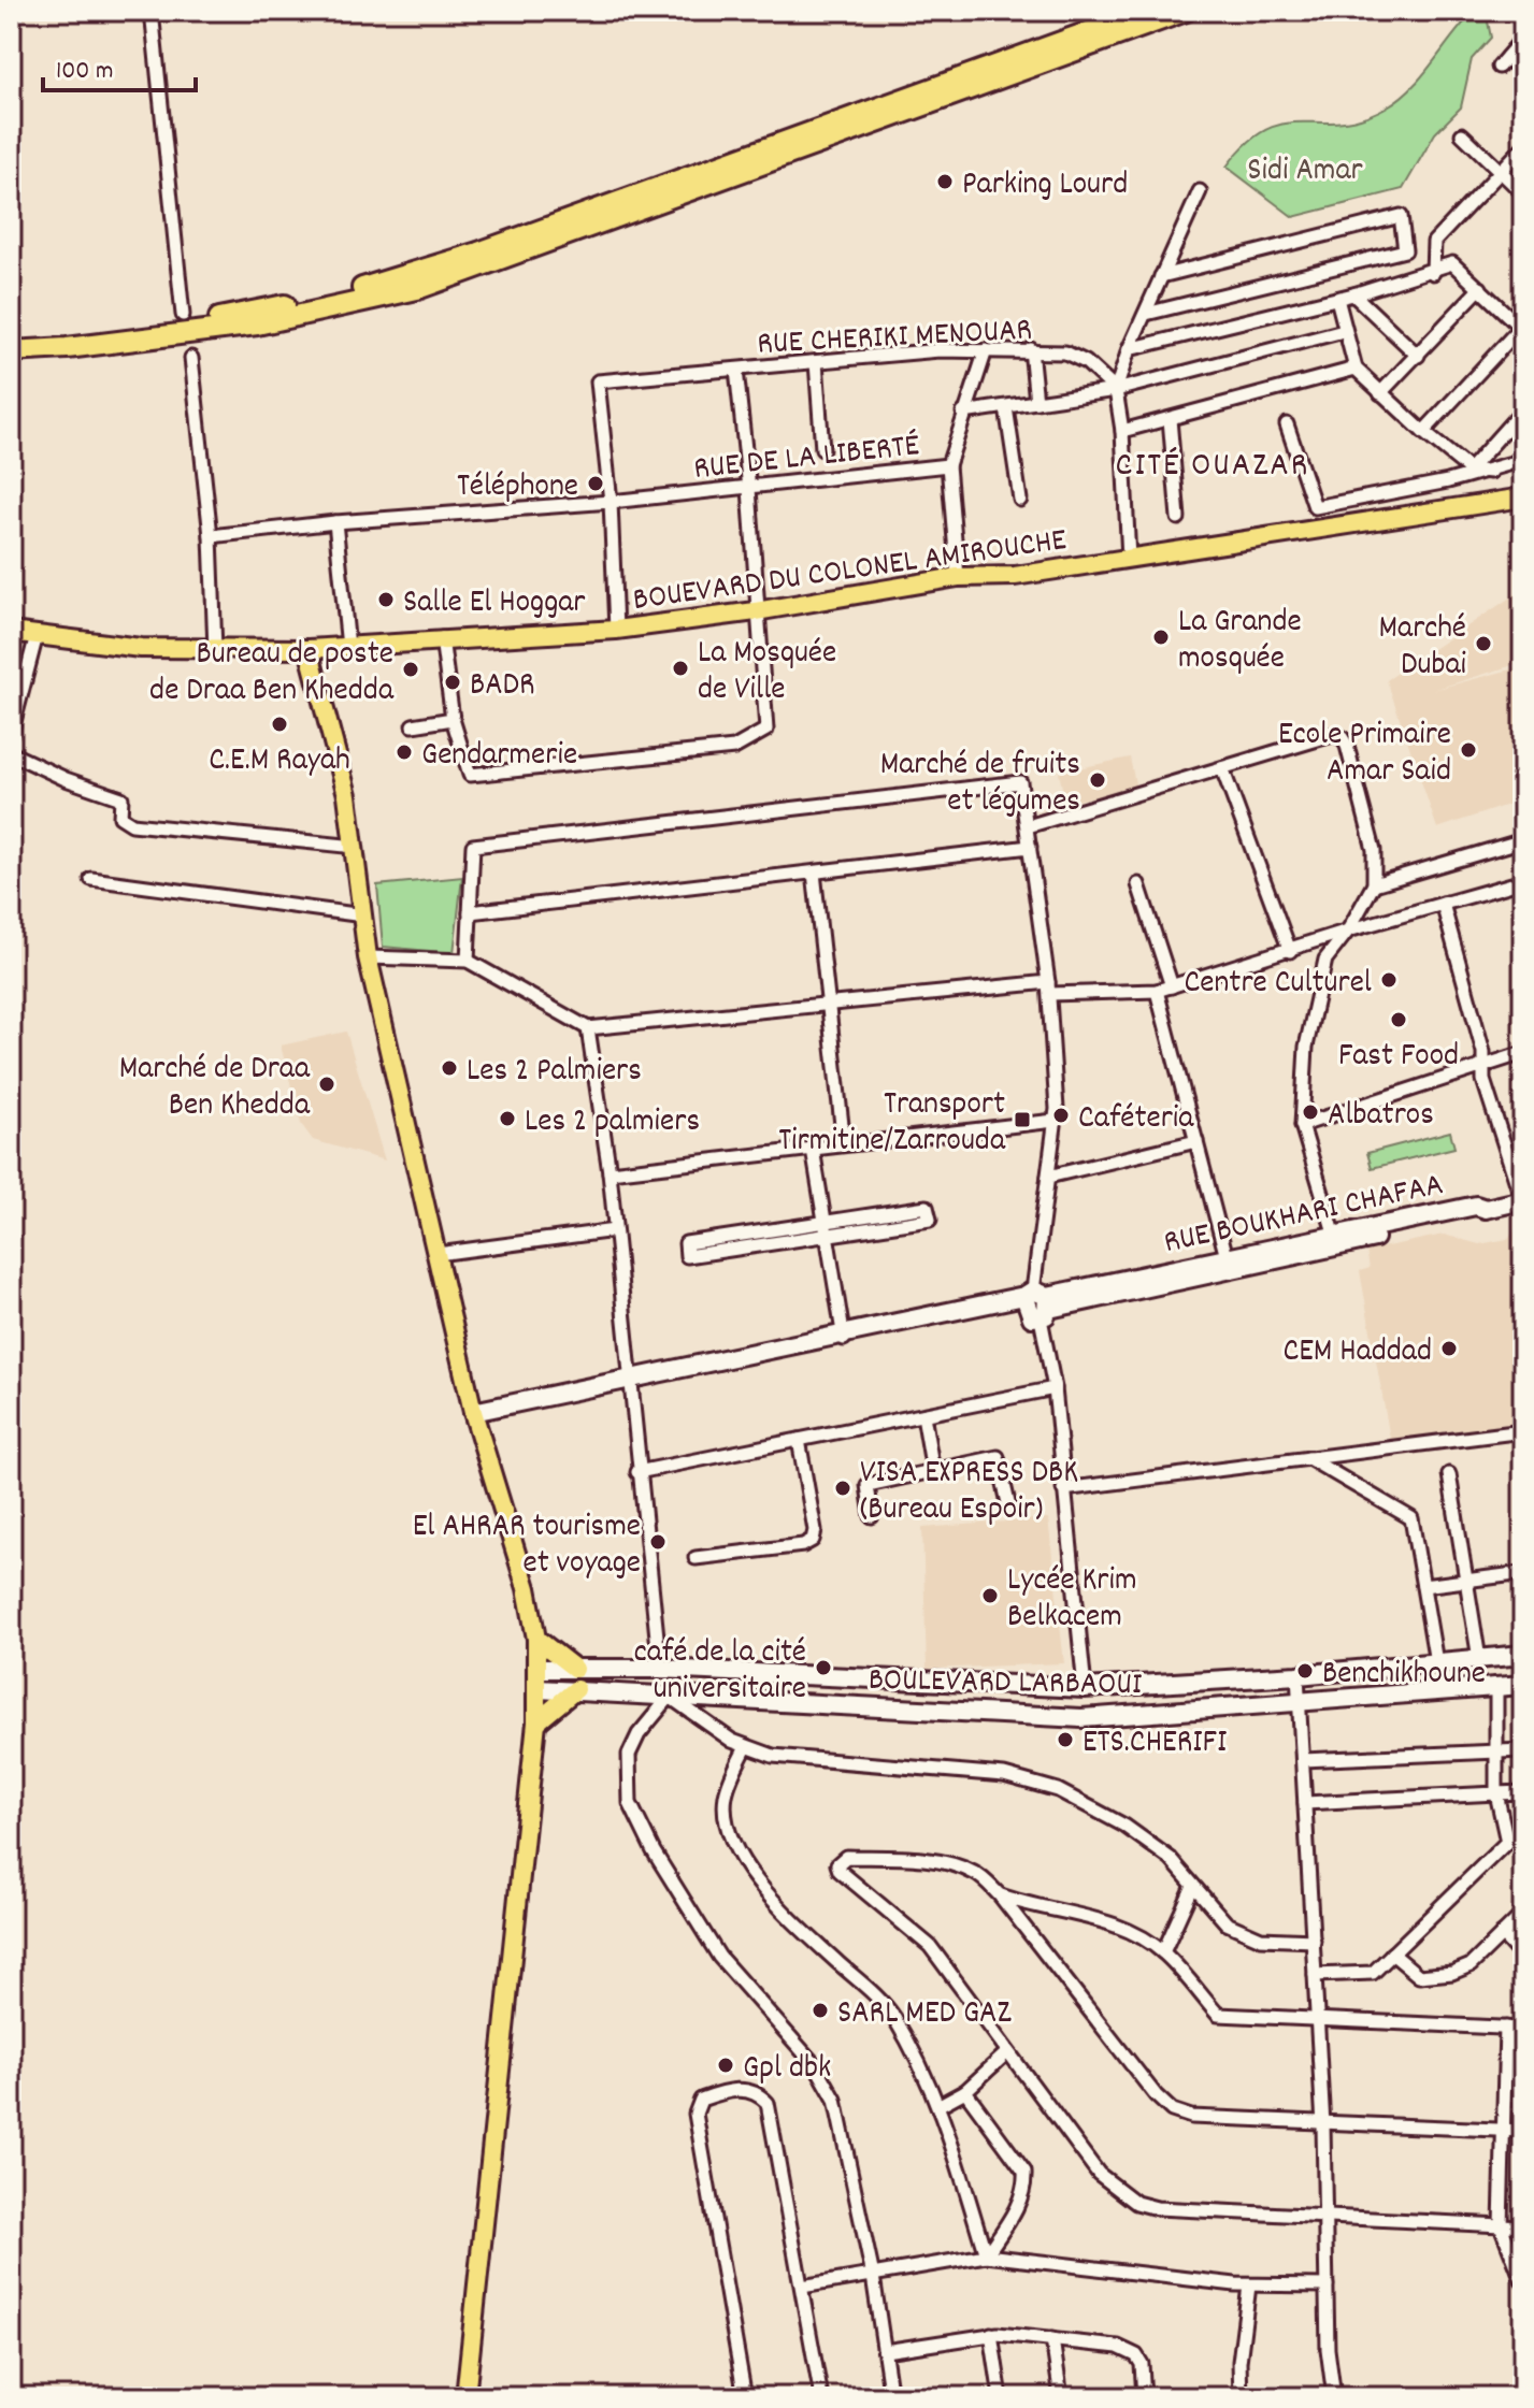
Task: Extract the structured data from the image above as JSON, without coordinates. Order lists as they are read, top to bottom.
{
  "streets": {
    "main road": ["BOUEVARD DU COLONEL AMIROUCHE", "RUE BOUKHARI CHAFAA", "BOULEVARD LARBAOUI"],
    "street": ["RUE CHERIKI MENOUAR", "RUE DE LA LIBERTÉ"]
  },
  "crossings": [
    ["RUE CHERIKI MENOUAR", "RUE DE LA LIBERTÉ"],
    ["RUE DE LA LIBERTÉ", "BOUEVARD DU COLONEL AMIROUCHE"]
  ],
  "districts": ["CITÉ OUAZAR"],
  "parks": ["Sidi Amar"],
  "places": {
    "other": [
      "Parking Lourd",
      "Téléphone",
      "Salle El Hoggar",
      "La Grande mosquée",
      "Marché Dubai",
      "La Mosquée de Ville",
      "Bureau de poste de Draa Ben Khedda",
      "BADR",
      "C.E.M Rayah",
      "Ecole Primaire Amar Said",
      "Gendarmerie",
      "Marché de fruits et légumes",
      "Centre Culturel",
      "Fast Food",
      "Les 2 Palmiers",
      "Marché de Draa Ben Khedda",
      "Albatros",
      "Caféteria",
      "Les 2 palmiers",
      "CEM Haddad",
      "VISA EXPRESS DBK (Bureau Espoir)",
      "El AHRAR tourisme et voyage",
      "Lycée Krim Belkacem",
      "café de la cité universitaire",
      "Benchikhoune",
      "ETS.CHERIFI",
      "SARL MED GAZ",
      "Gpl dbk"
    ],
    "transit": ["Transport Tirmitine/Zarrouda"]
  },
  "scale_bar": "100 m"
}
